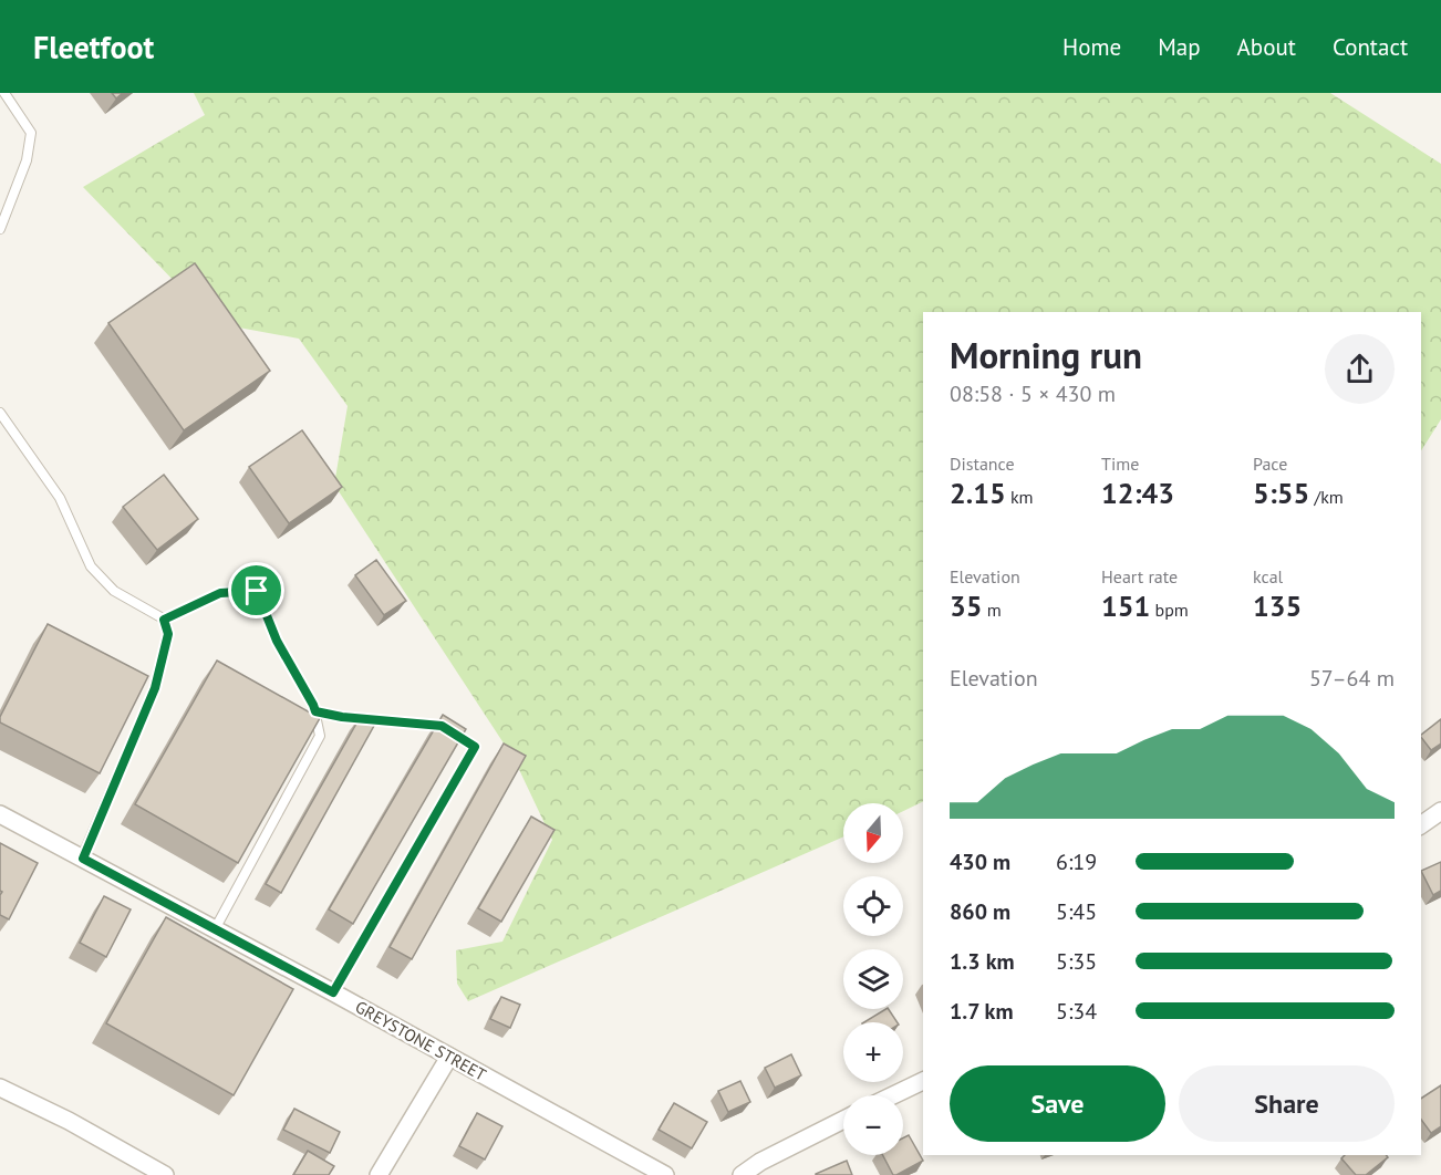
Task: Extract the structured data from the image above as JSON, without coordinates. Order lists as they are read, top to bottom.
{
  "streets": {
    "street": ["GREYSTONE STREET"]
  },
  "north": "bottom",
  "page": {
    "header": "Fleetfoot",
    "nav": [
      "Home",
      "Map",
      "About",
      "Contact"
    ],
    "heading": ["Morning run", "08:58 · 5 × 430 m"],
    "stats": [
      ["Distance", "2.15 km"],
      ["Time", "12:43"],
      ["Pace", "5:55 /km"],
      ["Elevation", "35 m"],
      ["Heart rate", "151 bpm"],
      ["kcal", "135"]
    ],
    "chart": ["Elevation", "57–64 m"],
    "map_buttons": ["+", "−"],
    "list": [
      {
        "name": "430 m",
        "note": "6:19"
      },
      {
        "name": "860 m",
        "note": "5:45"
      },
      {
        "name": "1.3 km",
        "note": "5:35"
      },
      {
        "name": "1.7 km",
        "note": "5:34"
      }
    ],
    "buttons": ["Save", "Share"]
  }
}
